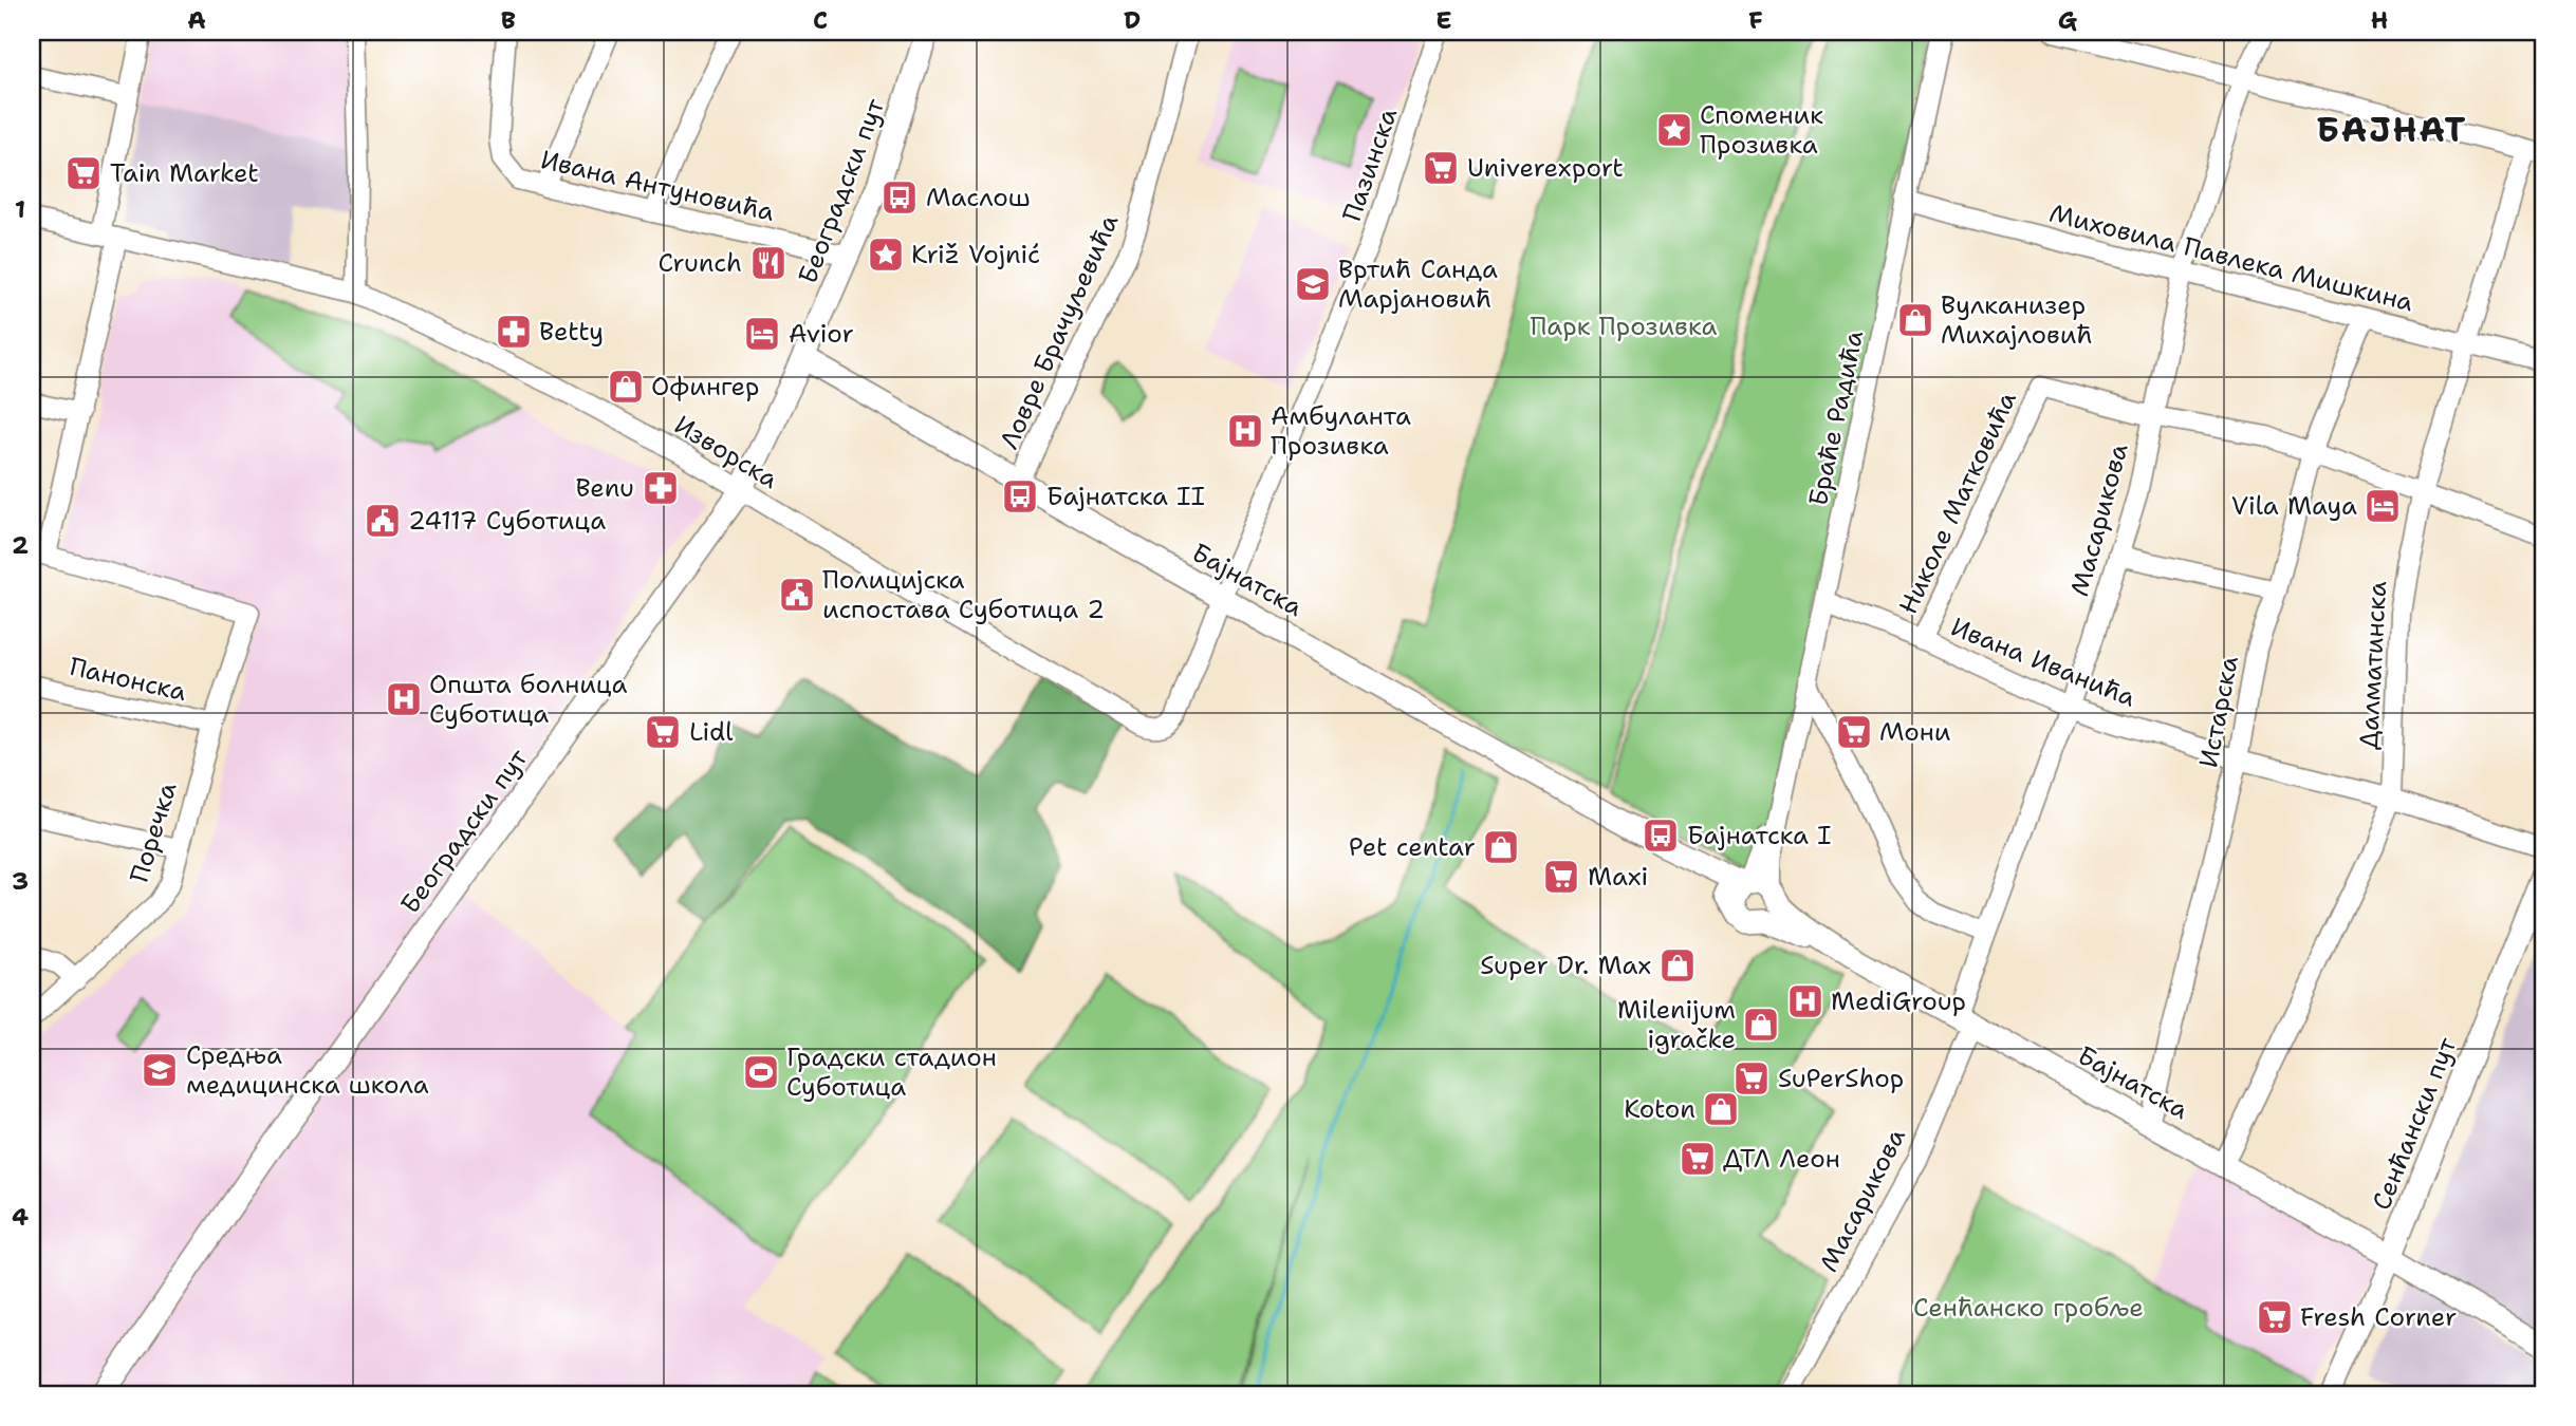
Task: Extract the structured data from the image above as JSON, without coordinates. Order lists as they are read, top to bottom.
{
  "streets": {
    "main road": ["Београдски пут", "Бајнатска", "Сенћански пут"],
    "street": [
      "Пазинска",
      "Ивана Антуновића",
      "Миховила Павлека Мишкина",
      "Ловре Брачуљевића",
      "Браће Радића",
      "Изворска",
      "Николе Матковића",
      "Масарикова",
      "Ивана Иванића",
      "Далматинска",
      "Панонска",
      "Истарска",
      "Поречка"
    ]
  },
  "crossings": [
    ["Пазинска", "Изворска"],
    ["Пазинска", "Бајнатска"],
    ["Ивана Антуновића", "Београдски пут"],
    ["Београдски пут", "Изворска"],
    ["Београдски пут", "Бајнатска"],
    ["Миховила Павлека Мишкина", "Браће Радића"],
    ["Миховила Павлека Мишкина", "Масарикова"],
    ["Миховила Павлека Мишкина", "Далматинска"],
    ["Миховила Павлека Мишкина", "Истарска"],
    ["Ловре Брачуљевића", "Бајнатска"],
    ["Браће Радића", "Бајнатска"],
    ["Браће Радића", "Ивана Иванића"],
    ["Изворска", "Бајнатска"],
    ["Николе Матковића", "Масарикова"],
    ["Николе Матковића", "Ивана Иванића"],
    ["Масарикова", "Бајнатска"],
    ["Масарикова", "Ивана Иванића"],
    ["Бајнатска", "Далматинска"],
    ["Бајнатска", "Истарска"],
    ["Бајнатска", "Сенћански пут"],
    ["Ивана Иванића", "Далматинска"],
    ["Ивана Иванића", "Истарска"],
    ["Панонска", "Поречка"]
  ],
  "districts": ["БАЈНАТ"],
  "parks": ["Парк Прозивка", "Сенћанско гробље"],
  "places": {
    "place": ["Споменик Прозивка", "Križ Vojnić"],
    "supermarket": [
      "Univerexport",
      "Tain Market",
      "Lidl",
      "Мони",
      "Maxi",
      "SuPerShop",
      "ДТЛ Леон",
      "Fresh Corner"
    ],
    "bus stop": ["Маслош", "Бајнатска II", "Бајнатска I"],
    "restaurant": ["Crunch"],
    "school or university": ["Вртић Санда Марјановић", "Средња медицинска школа"],
    "shop": [
      "Вулканизер Михајловић",
      "Офингер",
      "Pet centar",
      "Super Dr. Max",
      "Milenijum igračke",
      "Koton"
    ],
    "pharmacy": ["Betty", "Benu"],
    "hotel": ["Avior", "Vila Maya"],
    "hospital": ["Амбуланта Прозивка", "Општа болница Суботица", "MediGroup"],
    "public building": ["24117 Суботица", "Полицијска испостава Суботица 2"],
    "sports": ["Градски стадион Суботица"]
  },
  "grid": {
    "columns": [
      "A",
      "B",
      "C",
      "D",
      "E",
      "F",
      "G",
      "H"
    ],
    "rows": [
      "1",
      "2",
      "3",
      "4"
    ]
  }
}
